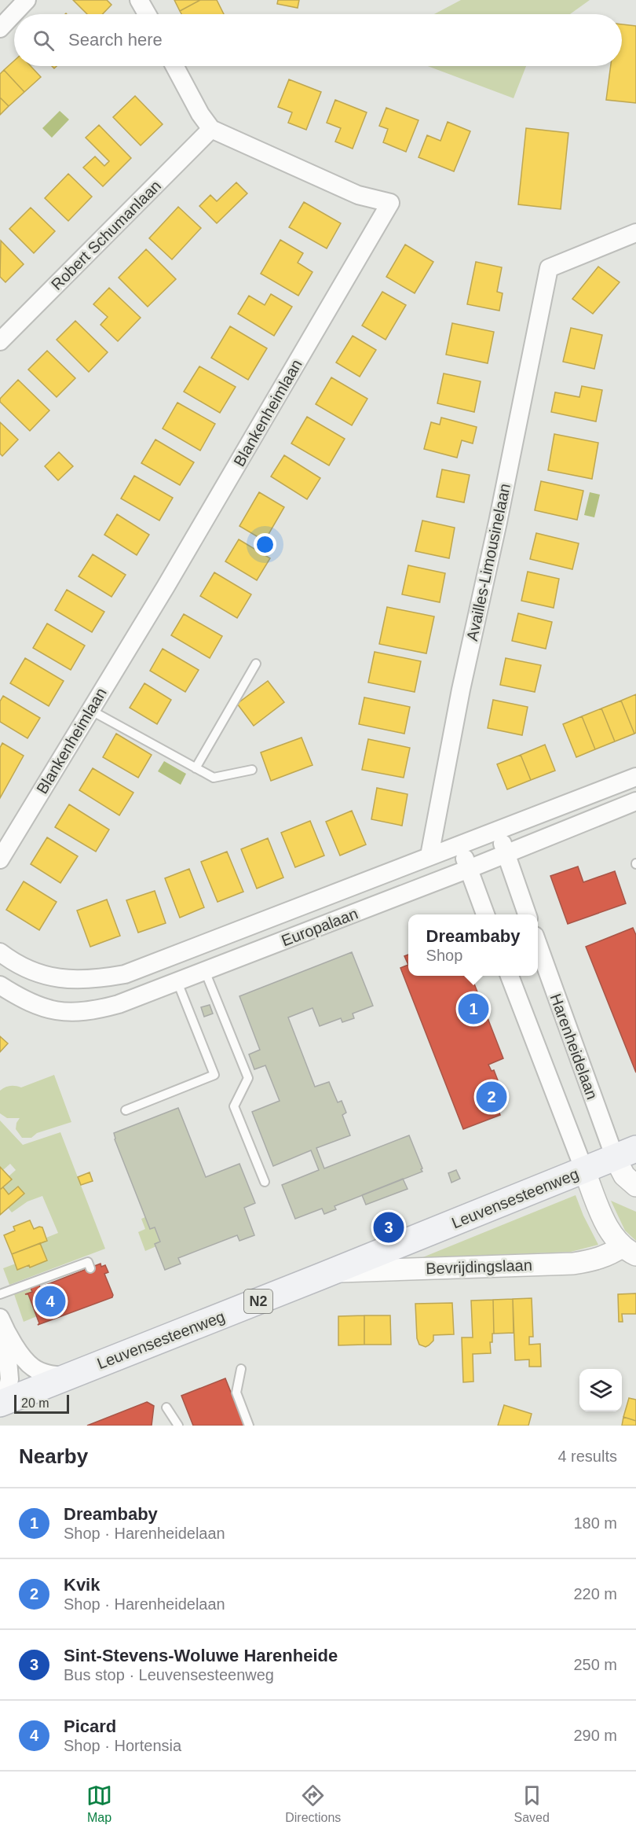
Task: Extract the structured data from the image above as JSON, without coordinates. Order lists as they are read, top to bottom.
{
  "streets": {
    "main road": ["Leuvensesteenweg", "N2"],
    "street": [
      "Robert Schumanlaan",
      "Blankenheimlaan",
      "Availles-Limousinelaan",
      "Europalaan",
      "Harenheidelaan",
      "Bevrijdingslaan"
    ]
  },
  "crossings": [
    ["Robert Schumanlaan", "Blankenheimlaan"],
    ["Availles-Limousinelaan", "Europalaan"],
    ["Harenheidelaan", "Leuvensesteenweg"],
    ["Leuvensesteenweg", "Bevrijdingslaan"]
  ],
  "scale_bar": "20 m",
  "page": {
    "search": "Search here",
    "popup": ["Dreambaby", "Shop"],
    "pins": [
      "1",
      "2",
      "3",
      "4"
    ],
    "scale": "20 m",
    "heading": ["Nearby", "4 results"],
    "list": [
      {
        "mark": "1",
        "name": "Dreambaby",
        "note": "Shop · Harenheidelaan",
        "value": "180 m"
      },
      {
        "mark": "2",
        "name": "Kvik",
        "note": "Shop · Harenheidelaan",
        "value": "220 m"
      },
      {
        "mark": "3",
        "name": "Sint-Stevens-Woluwe Harenheide",
        "note": "Bus stop · Leuvensesteenweg",
        "value": "250 m"
      },
      {
        "mark": "4",
        "name": "Picard",
        "note": "Shop · Hortensia",
        "value": "290 m"
      }
    ],
    "nav": ["Map", "Directions", "Saved"]
  }
}
